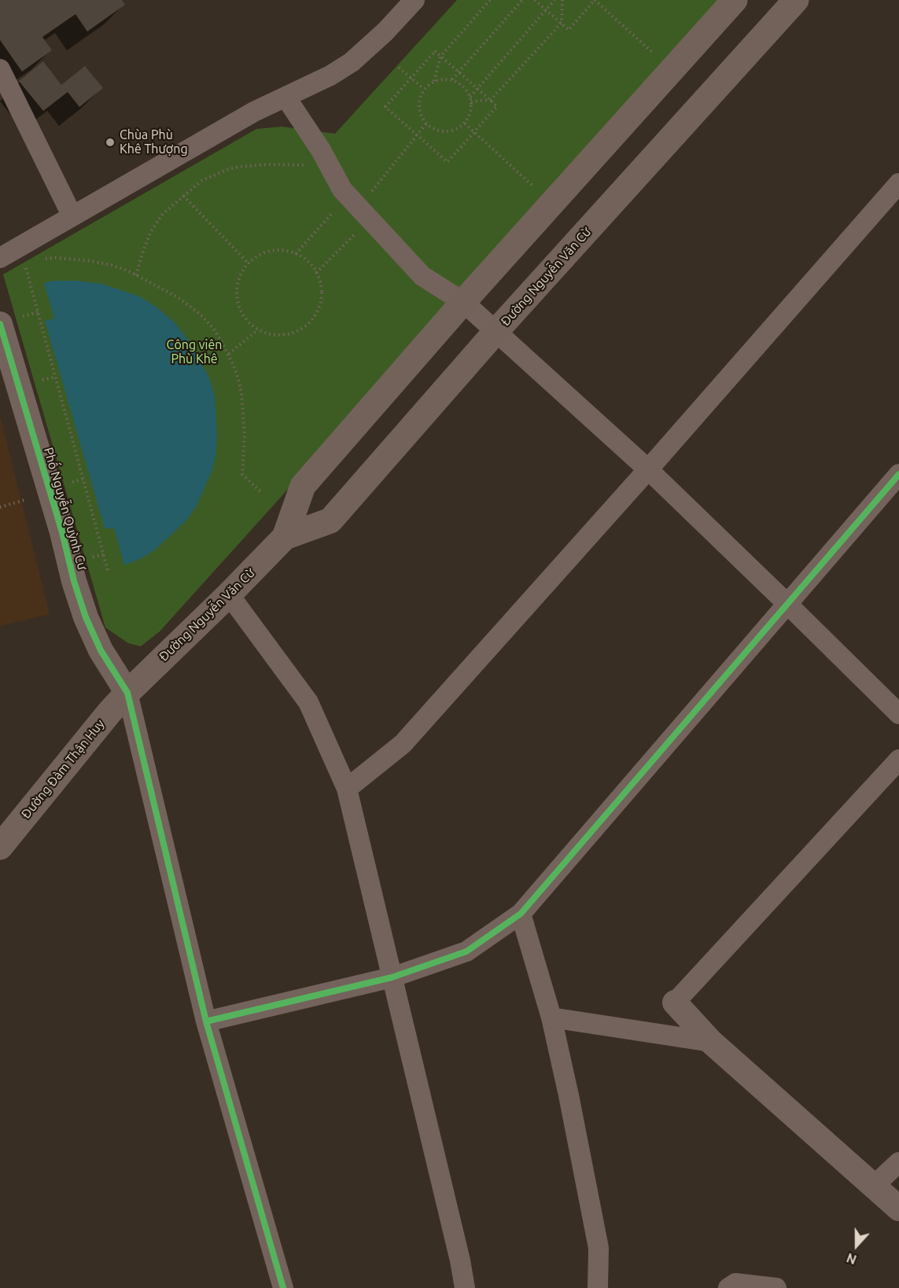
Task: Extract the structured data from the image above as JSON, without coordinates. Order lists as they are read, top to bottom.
{
  "streets": {
    "main road": ["Đường Nguyễn Văn Cừ", "Đường Đàm Thận Huy"],
    "street": ["Phố Nguyễn Quỳnh Cư"]
  },
  "crossings": [
    ["Đường Nguyễn Văn Cừ", "Phố Nguyễn Quỳnh Cư"],
    ["Đường Nguyễn Văn Cừ", "Đường Đàm Thận Huy"],
    ["Phố Nguyễn Quỳnh Cư", "Đường Đàm Thận Huy"]
  ],
  "parks": ["Công viên Phù Khê"],
  "places": ["Chùa Phù Khê Thượng"],
  "north": "bottom"
}
